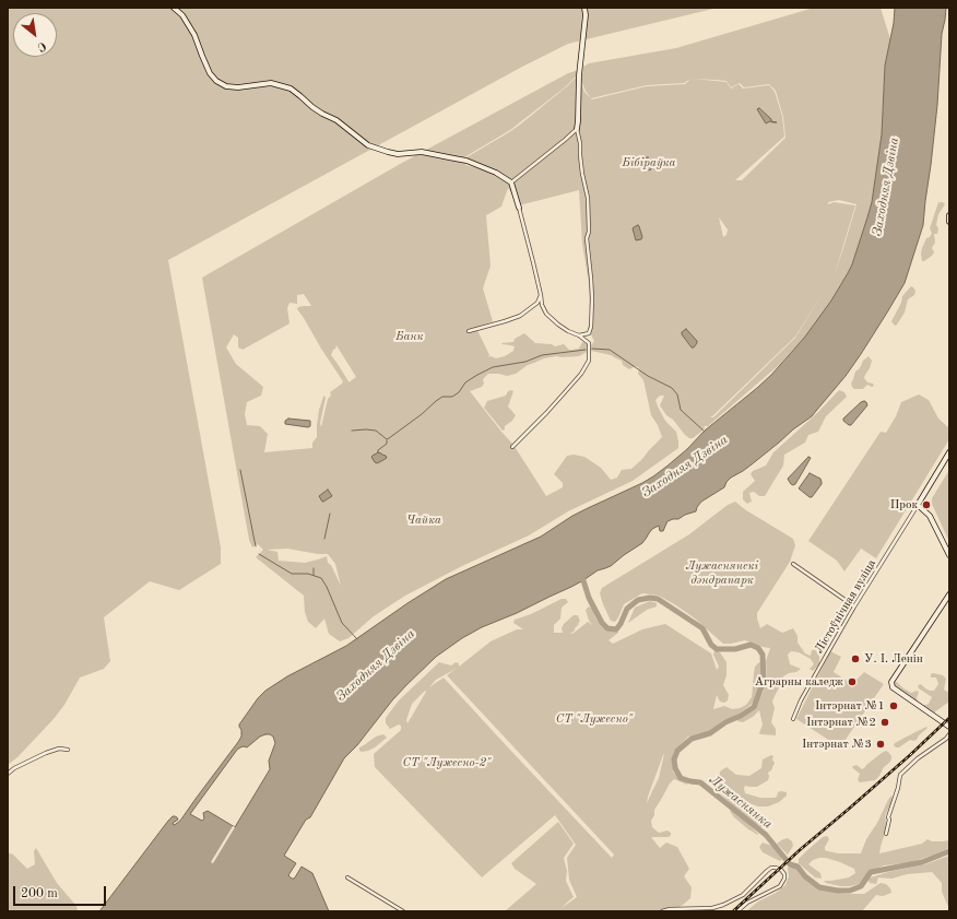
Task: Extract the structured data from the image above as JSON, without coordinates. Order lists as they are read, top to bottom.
{
  "streets": {
    "street": ["Лістоўнічная вуліца"]
  },
  "water": ["Заходняя Дзвіна", "Лужаснянка"],
  "parks": [
    "Бібіраўка",
    "Банк",
    "Чайка",
    "Лужаснянскі дэндрапарк",
    "СТ \"Лужесно\"",
    "СТ \"Лужесно-2\""
  ],
  "places": [
    "Прок",
    "У. І. Ленін",
    "Аграрны каледж",
    "Інтэрнат №1",
    "Інтэрнат №2",
    "Інтэрнат №3"
  ],
  "scale_bar": "200 m",
  "north": "bottom right"
}
